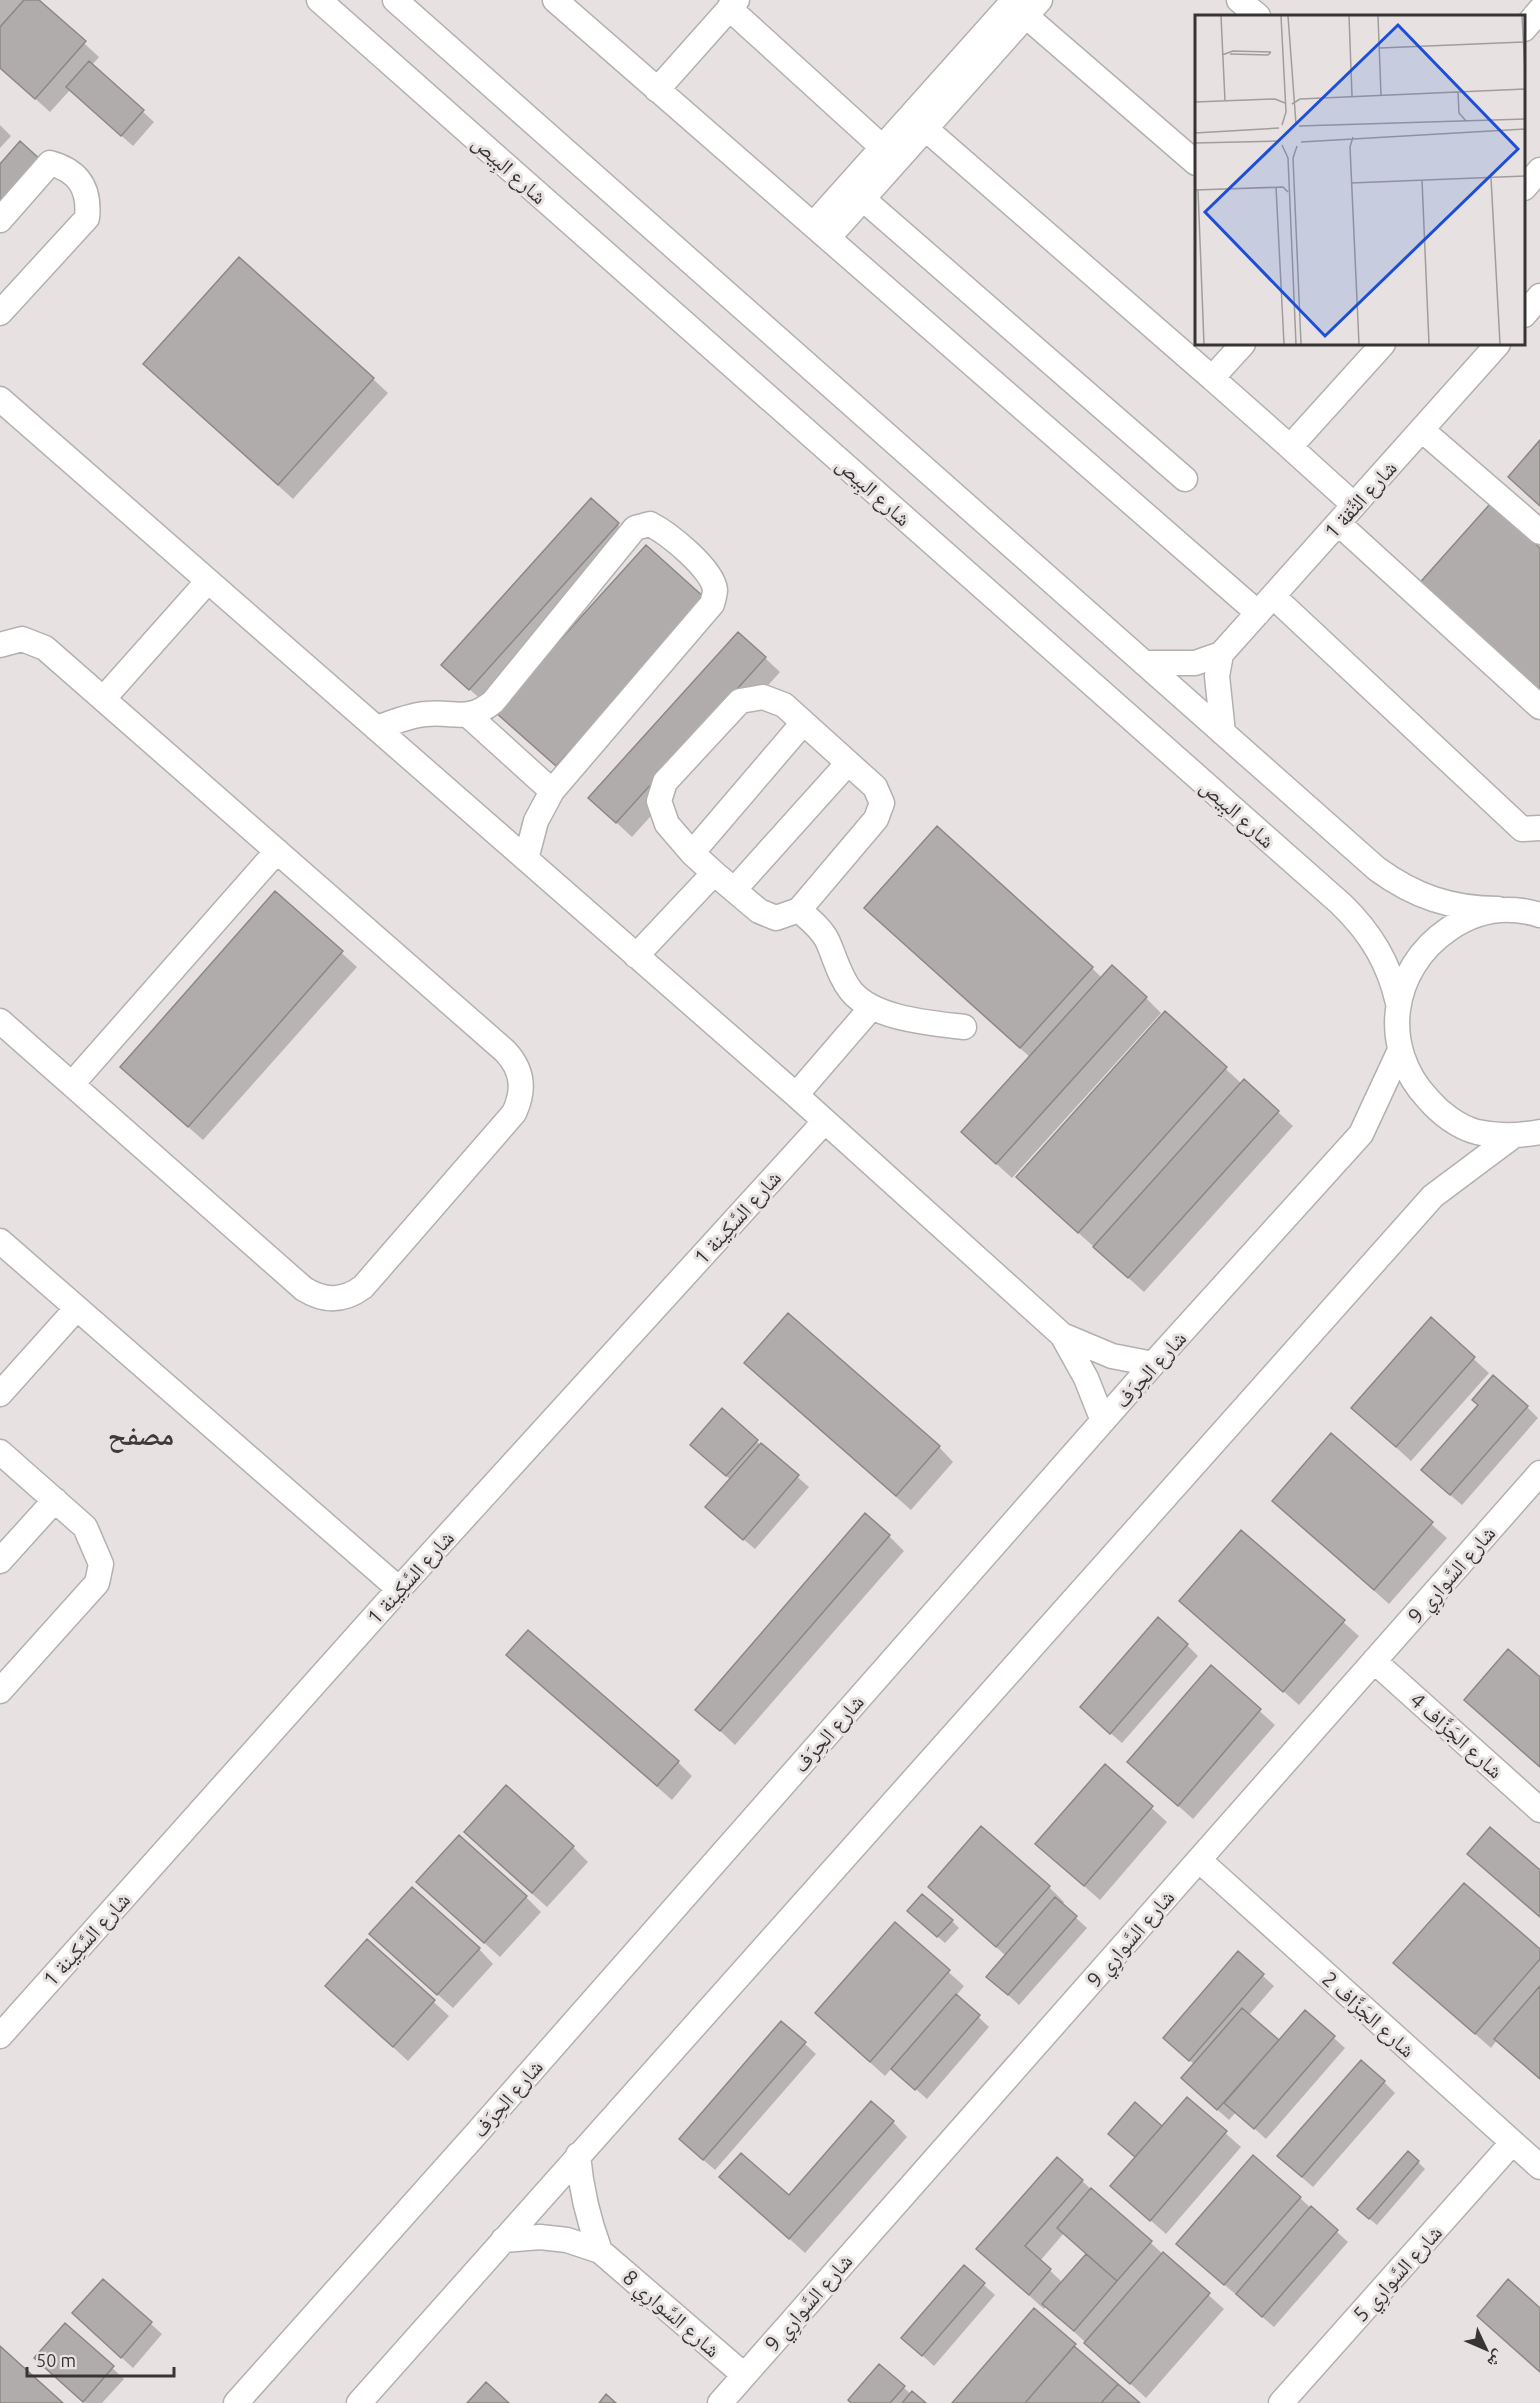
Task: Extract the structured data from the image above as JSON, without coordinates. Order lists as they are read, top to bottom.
{
  "streets": {
    "street": [
      "شارع البِيص",
      "شارع الثِّقة 1",
      "شارع السَّكِينة 1",
      "شارع الحِرَف",
      "شارع السَّوارِي 9",
      "شارع الجَزَّاف 4",
      "شارع الجَزَّاف 2",
      "شارع السَّوارِي 5",
      "شارع السَّوارِي 8"
    ]
  },
  "crossings": [
    ["شارع السَّوارِي 9", "شارع الجَزَّاف 4"],
    ["شارع السَّوارِي 9", "شارع الجَزَّاف 2"],
    ["شارع السَّوارِي 9", "شارع السَّوارِي 8"],
    ["شارع الجَزَّاف 2", "شارع السَّوارِي 5"]
  ],
  "districts": ["مصفح"],
  "scale_bar": "50 m",
  "north": "bottom right"
}
